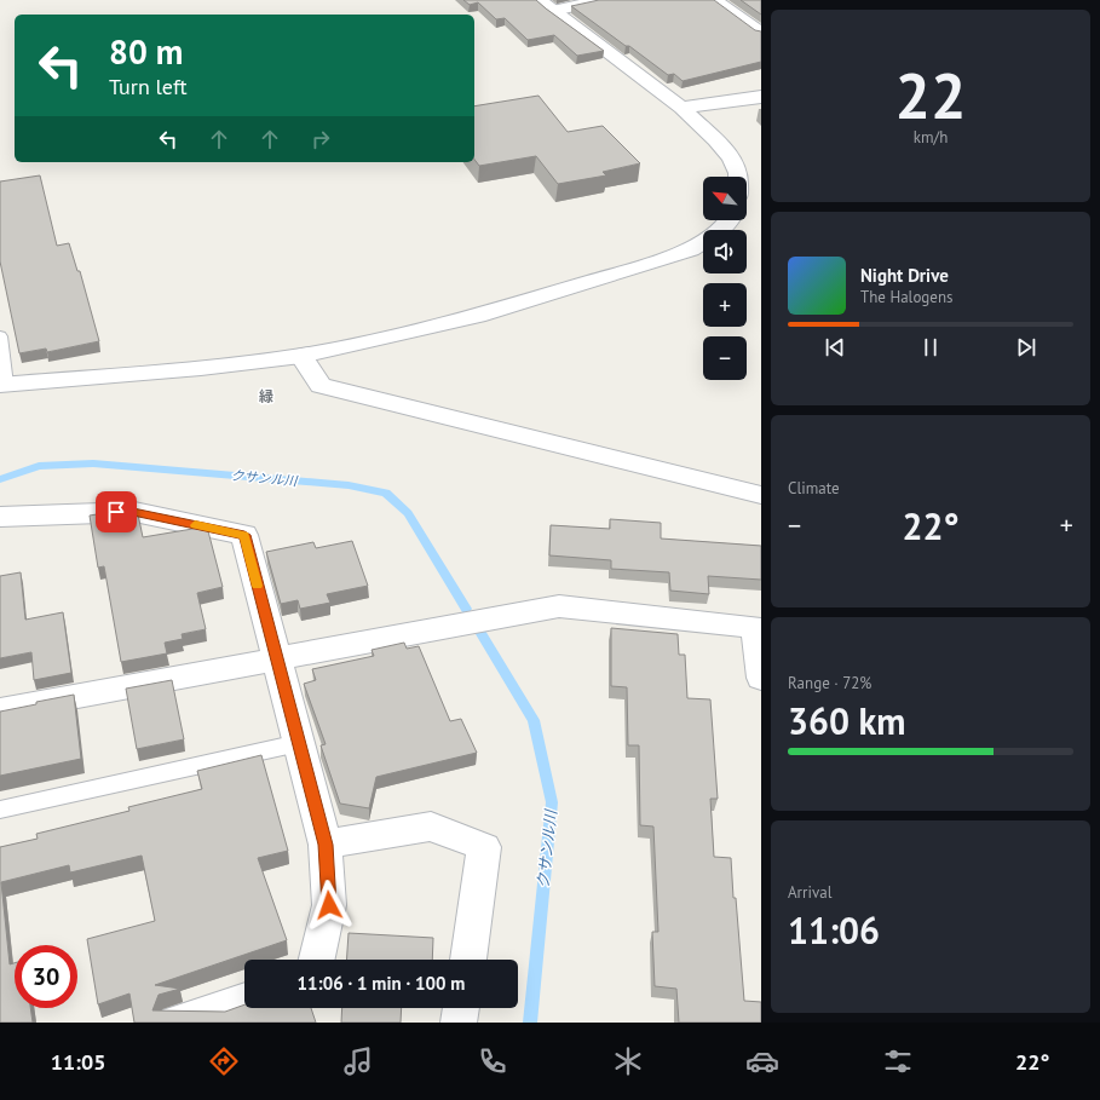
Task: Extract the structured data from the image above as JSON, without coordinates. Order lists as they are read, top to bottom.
{
  "districts": ["緑"],
  "water": ["クサンル川"],
  "north": "top left",
  "page": {
    "tile": [
      ["22", "km/h"],
      "Climate",
      ["Range · 72%", "360 km"],
      ["Arrival", "11:06"]
    ],
    "turn": ["80 m", "Turn left"],
    "map_buttons": ["+", "−"],
    "song": ["Night Drive", "The Halogens"],
    "heat": ["−", "22°", "+"],
    "limit": "30",
    "trip": "11:06 · 1 min · 100 m",
    "tabs": ["11:05", "22°"]
  }
}
